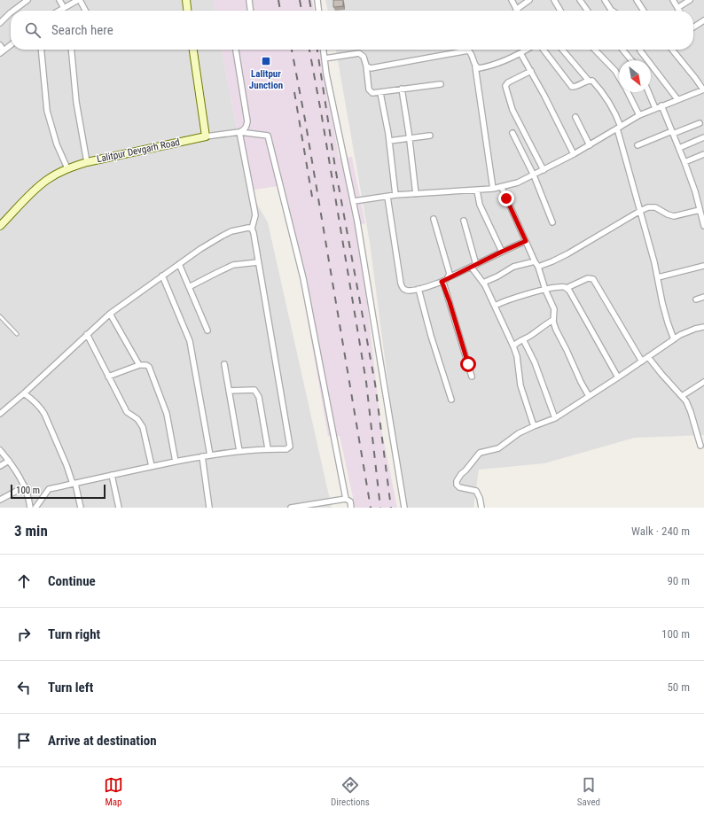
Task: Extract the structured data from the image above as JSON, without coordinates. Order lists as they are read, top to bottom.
{
  "streets": {
    "main road": ["Lalitpur Devgarh Road"]
  },
  "places": {
    "transit": ["Lalitpur Junction"]
  },
  "scale_bar": "100 m",
  "north": "bottom right",
  "page": {
    "search": "Search here",
    "scale": "100 m",
    "heading": ["3 min", "Walk · 240 m"],
    "list": [
      ["Continue", "90 m"],
      ["Turn right", "100 m"],
      ["Turn left", "50 m"],
      "Arrive at destination"
    ],
    "nav": ["Map", "Directions", "Saved"]
  }
}
